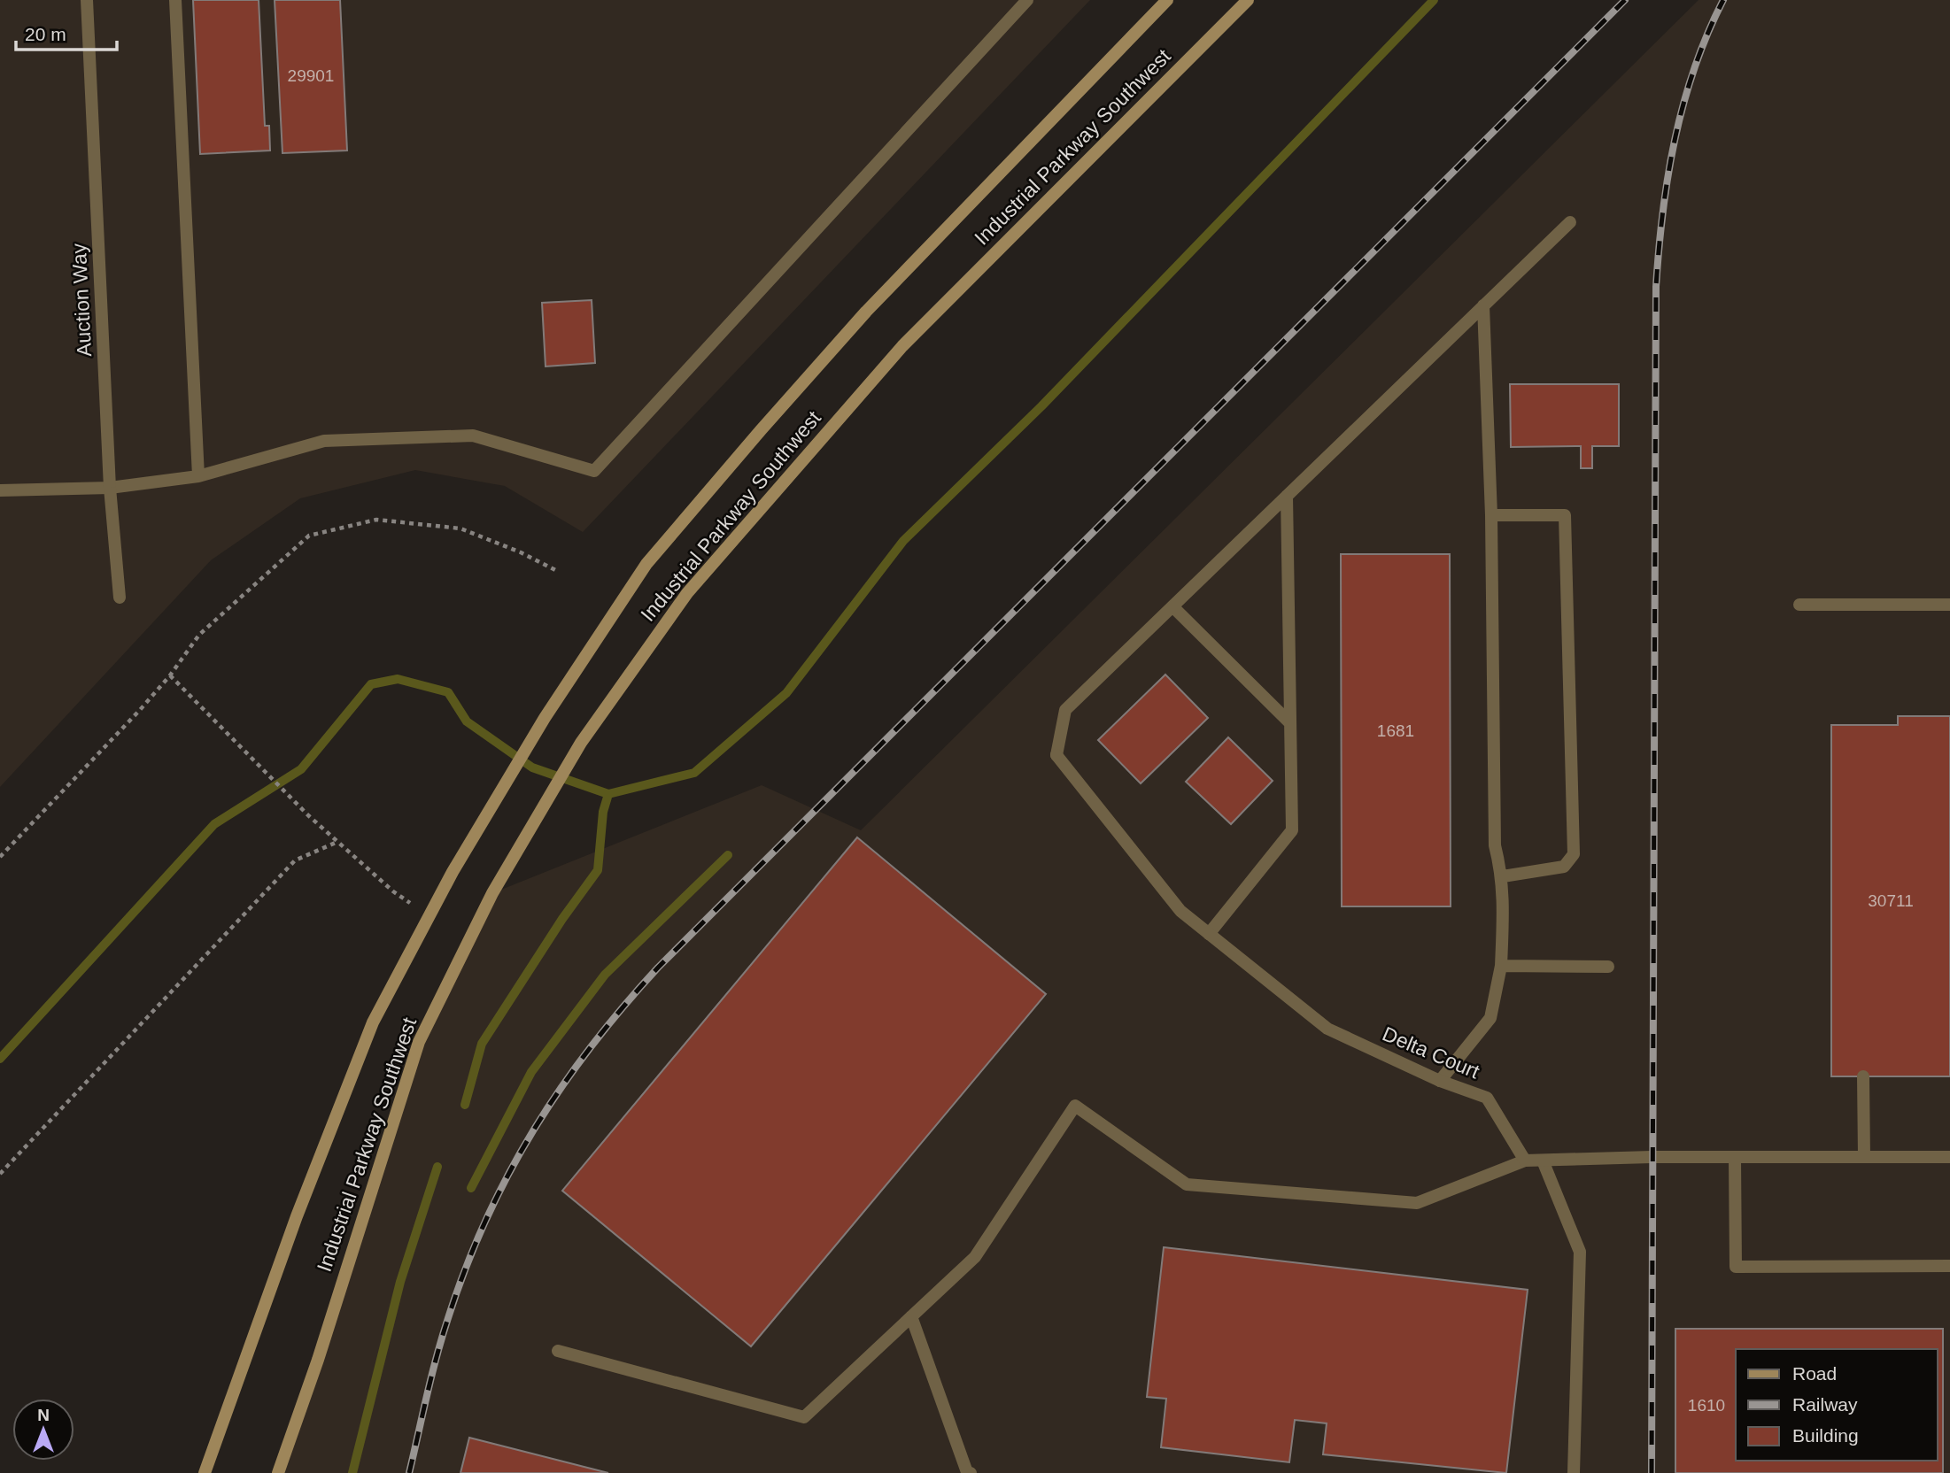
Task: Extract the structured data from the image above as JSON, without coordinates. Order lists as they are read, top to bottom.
{
  "streets": {
    "main road": ["Industrial Parkway Southwest"],
    "street": ["Auction Way", "Delta Court"]
  },
  "house_numbers": [
    "29901",
    "1681",
    "30711",
    "1610"
  ],
  "legend": ["Road", "Railway", "Building"],
  "scale_bar": "20 m",
  "north": "top"
}
